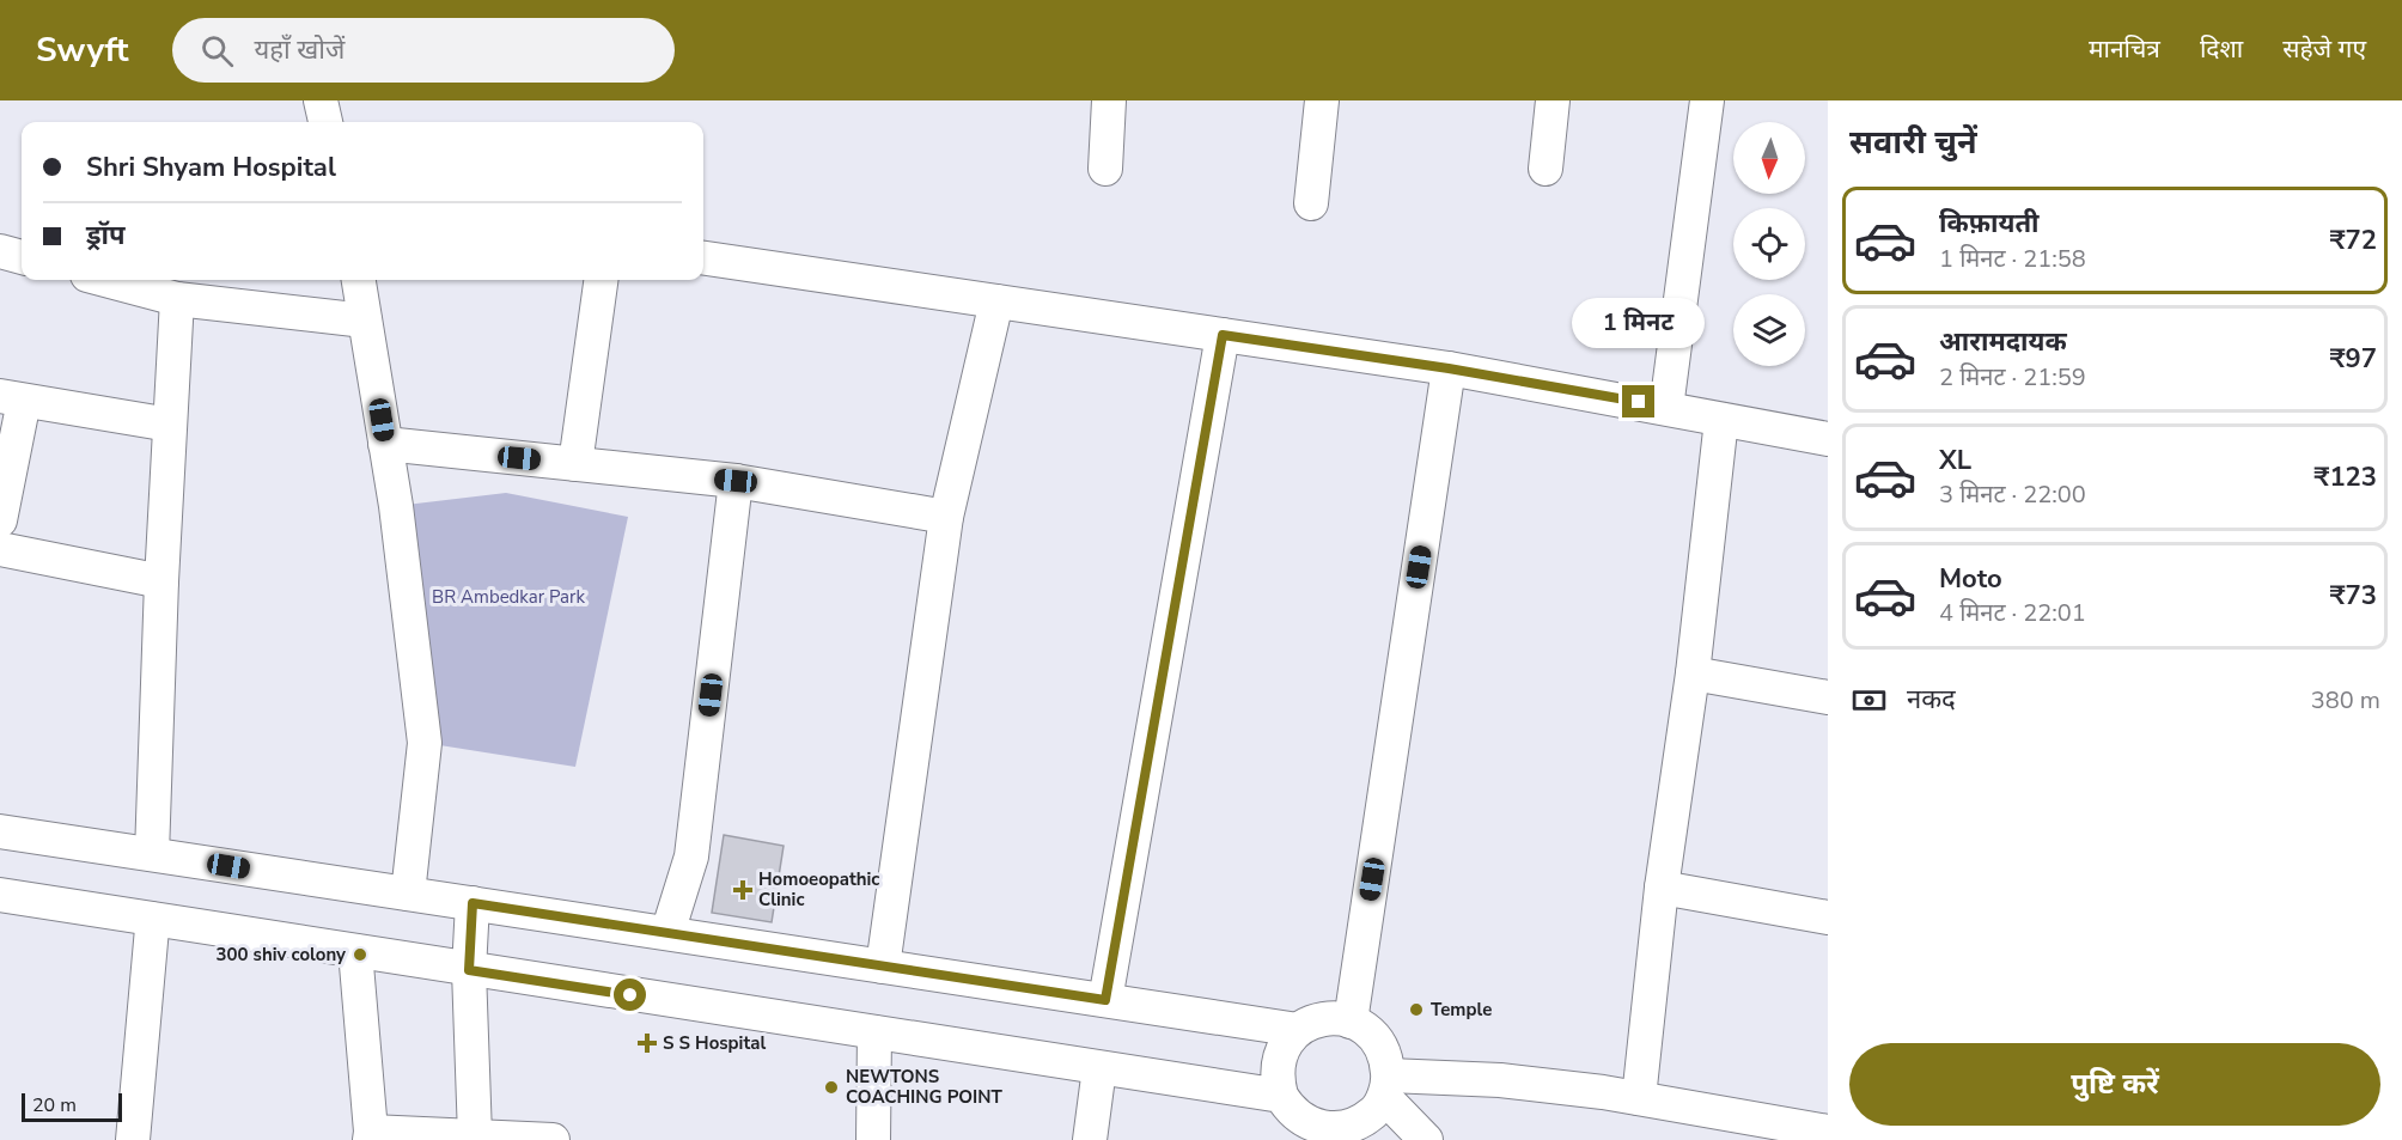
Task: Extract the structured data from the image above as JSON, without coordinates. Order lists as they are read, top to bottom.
{
  "parks": ["BR Ambedkar Park"],
  "places": {
    "health": ["Homoeopathic Clinic", "S S Hospital"],
    "other": ["300 shiv colony", "Temple", "NEWTONS COACHING POINT"]
  },
  "scale_bar": "20 m",
  "north": "bottom",
  "page": {
    "header": "Swyft",
    "search": "यहाँ खोजें",
    "nav": ["मानचित्र", "दिशा", "सहेजे गए"],
    "heading": "सवारी चुनें",
    "banner": ["Shri Shyam Hospital", "ड्रॉप"],
    "list": [
      {
        "name": "किफ़ायती",
        "note": "1 मिनट · 21:58",
        "value": "₹72"
      },
      {
        "name": "आरामदायक",
        "note": "2 मिनट · 21:59",
        "value": "₹97"
      },
      {
        "name": "XL",
        "note": "3 मिनट · 22:00",
        "value": "₹123"
      },
      {
        "name": "Moto",
        "note": "4 मिनट · 22:01",
        "value": "₹73"
      }
    ],
    "bubble": "1 मिनट",
    "pay": ["नकद", "380 m"],
    "buttons": "पुष्टि करें",
    "scale": "20 m"
  }
}
